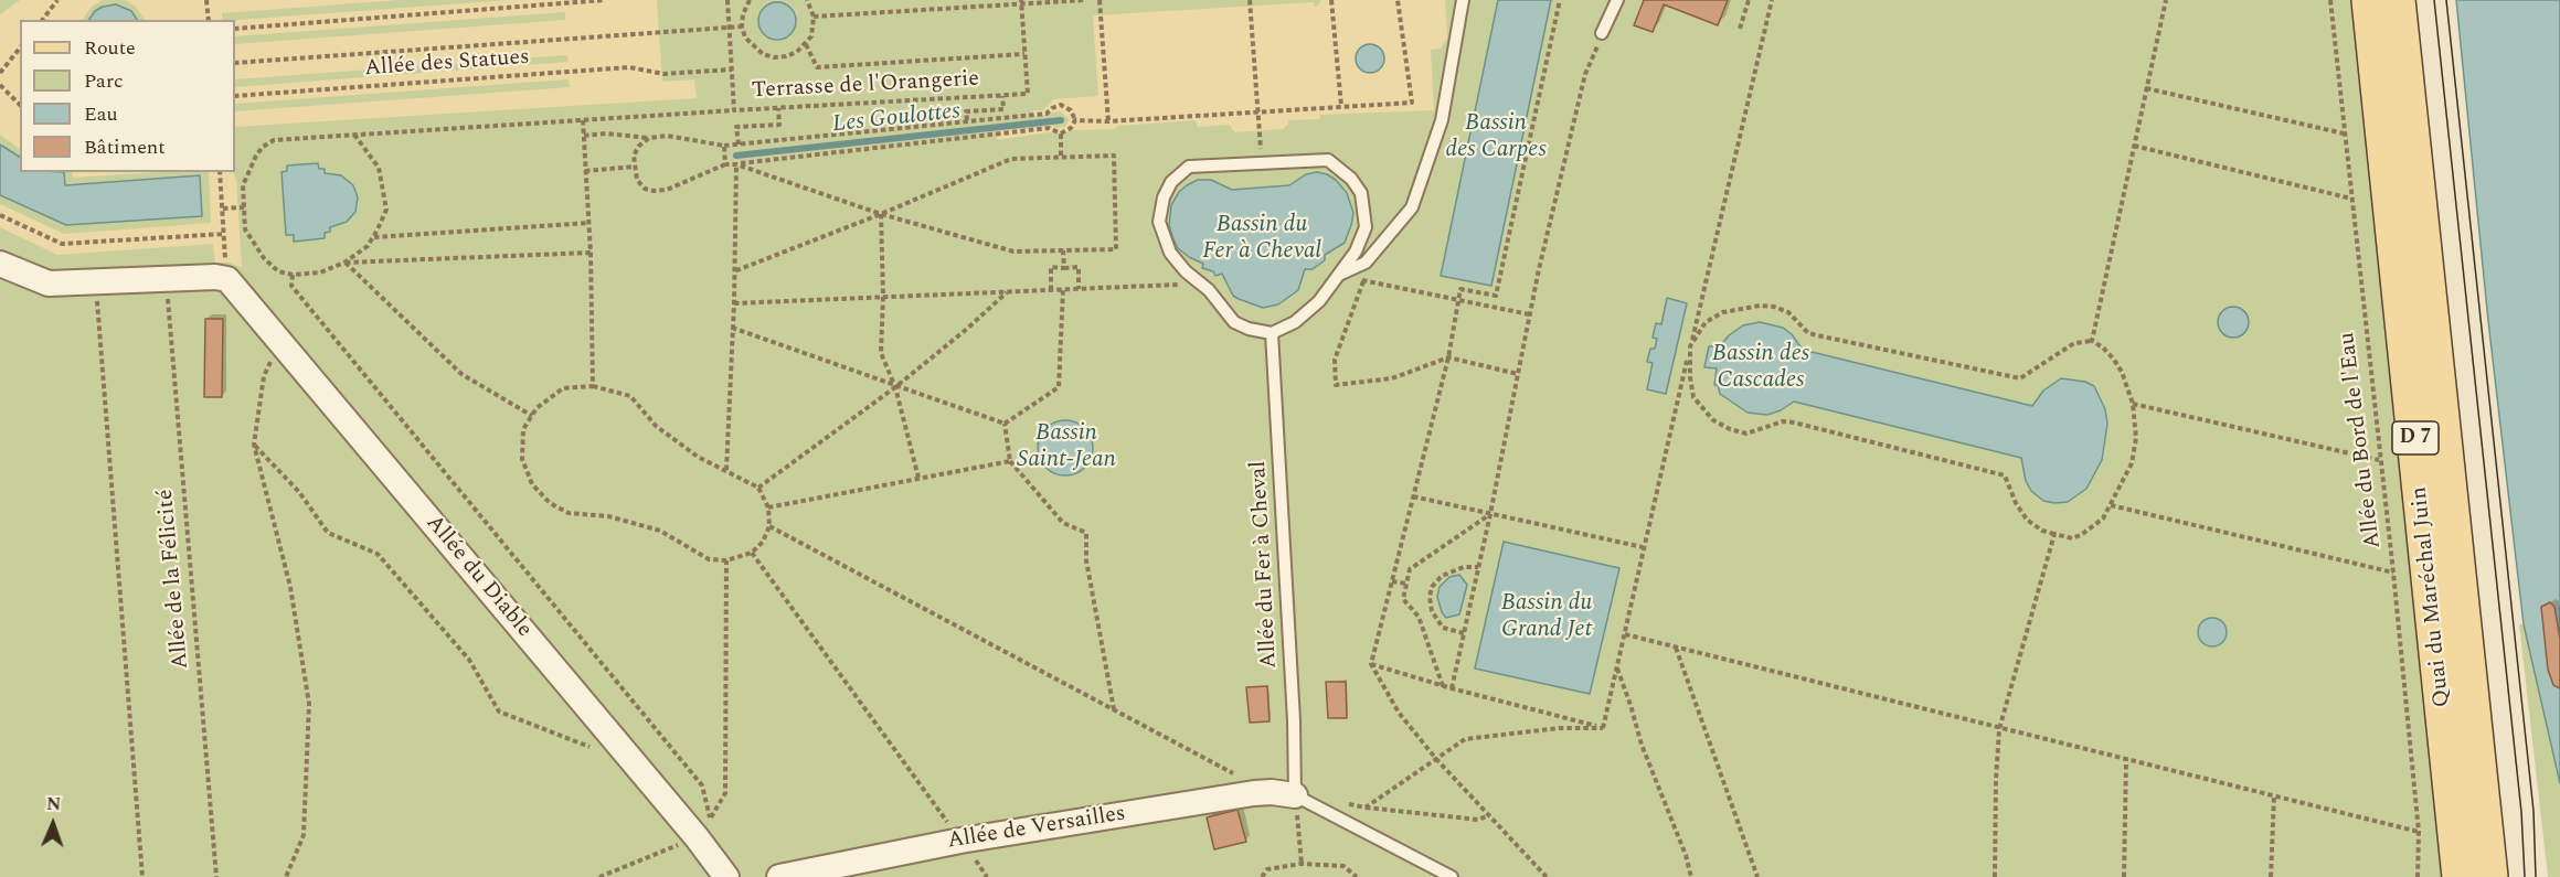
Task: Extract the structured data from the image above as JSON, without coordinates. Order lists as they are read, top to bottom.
{
  "streets": {
    "main road": ["D 7", "Quai du Maréchal Juin"],
    "street": ["Allée du Diable", "Allée de Versailles"],
    "lane": ["Allée du Fer à Cheval"],
    "path": [
      "Allée des Statues",
      "Terrasse de l'Orangerie",
      "Allée du Bord de l'Eau",
      "Allée de la Félicité"
    ]
  },
  "crossings": [
    ["Allée des Statues", "Terrasse de l'Orangerie"],
    ["Allée du Fer à Cheval", "Allée de Versailles"]
  ],
  "water": [
    "Les Goulottes",
    "Bassin des Carpes",
    "Bassin du Fer à Cheval",
    "Bassin des Cascades",
    "Bassin Saint-Jean",
    "Bassin du Grand Jet"
  ],
  "legend": [
    "Route",
    "Parc",
    "Eau",
    "Bâtiment"
  ],
  "north": "top"
}
